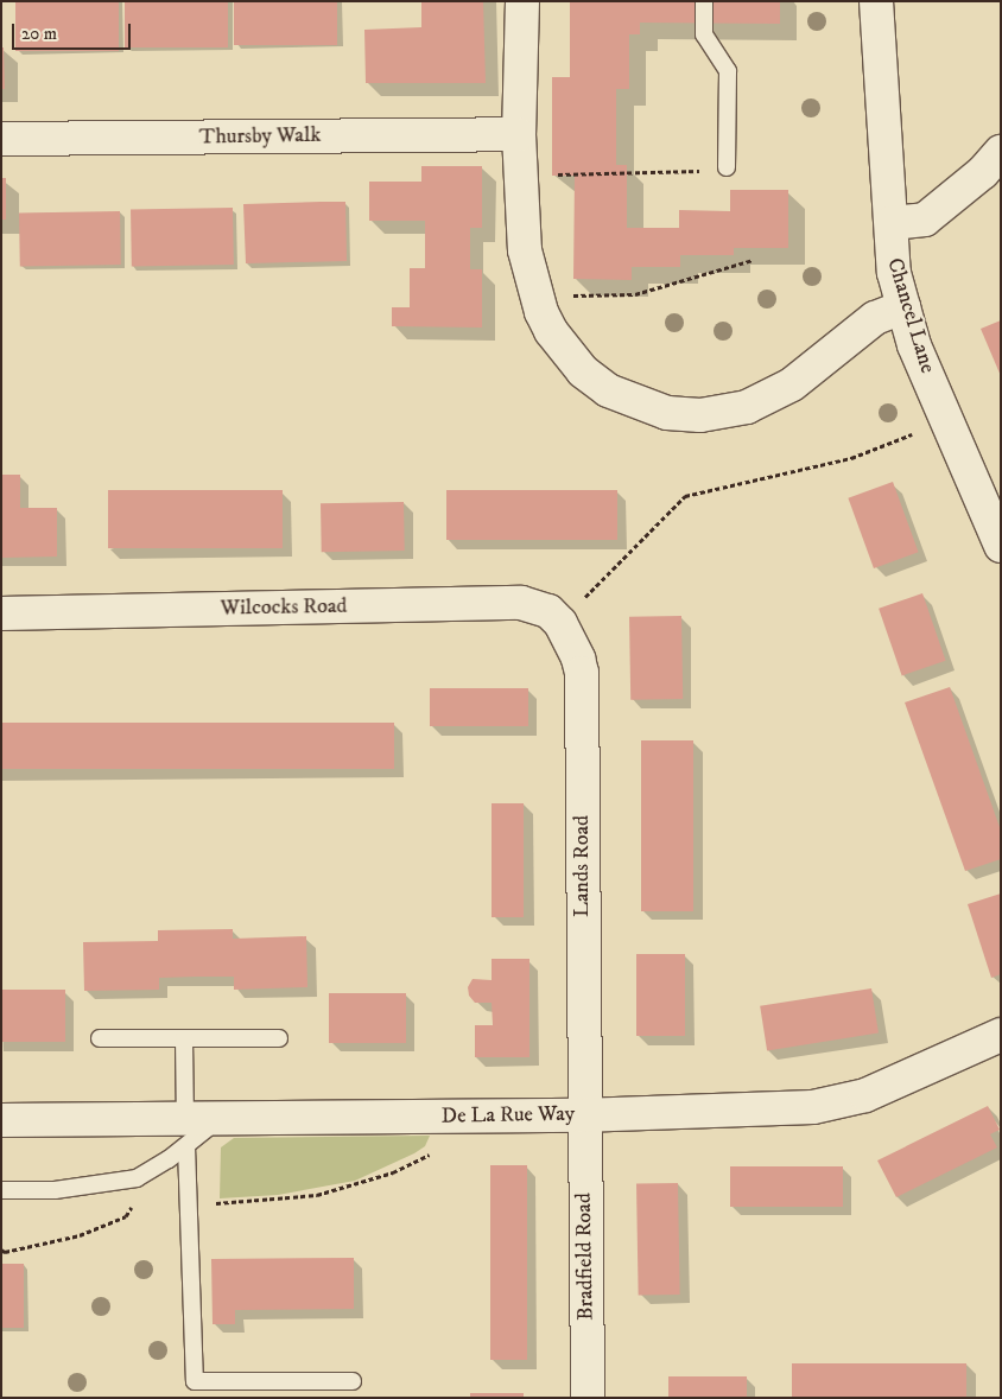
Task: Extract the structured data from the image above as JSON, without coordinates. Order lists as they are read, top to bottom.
{
  "streets": {
    "street": [
      "Thursby Walk",
      "Chancel Lane",
      "Wilcocks Road",
      "Lands Road",
      "De La Rue Way",
      "Bradfield Road"
    ]
  },
  "crossings": [
    ["Wilcocks Road", "Lands Road"],
    ["Lands Road", "De La Rue Way"],
    ["Lands Road", "Bradfield Road"],
    ["De La Rue Way", "Bradfield Road"]
  ],
  "scale_bar": "20 m"
}
